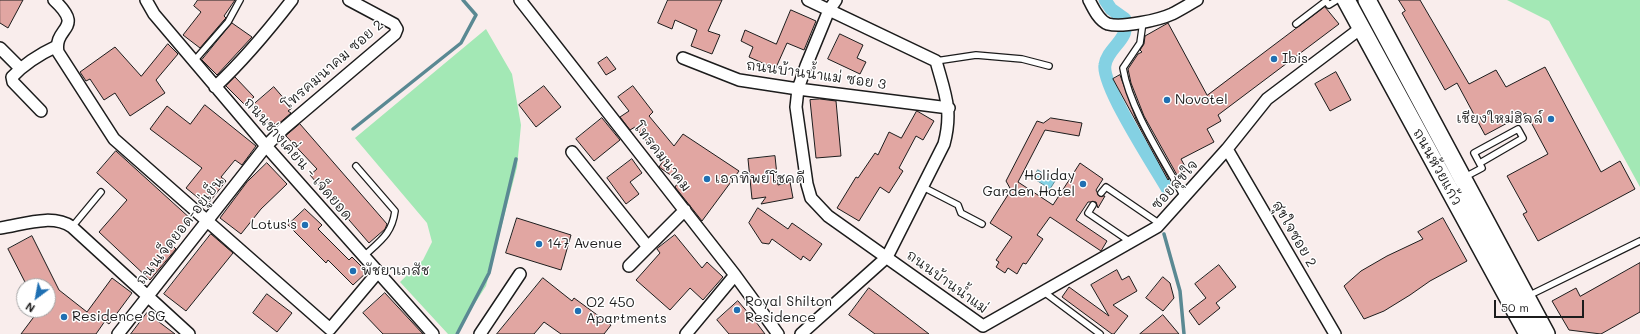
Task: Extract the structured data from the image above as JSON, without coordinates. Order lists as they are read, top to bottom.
{
  "streets": {
    "main road": ["ถนนห้วยแก้ว"],
    "street": [
      "โทรคมนาคม ซอย 2",
      "ถนนบ้านน้ำแม่ ซอย 3",
      "โทรคมนาคม",
      "ถนนช่างเคี่ยน - เจ็ดยอด",
      "ซอยสุขใจ",
      "ถนนเจ็ดยอด-อยู่เย็น",
      "สุขใจซอย 2",
      "ถนนบ้านน้ำแม่"
    ]
  },
  "crossings": [
    ["โทรคมนาคม ซอย 2", "ถนนช่างเคี่ยน - เจ็ดยอด"],
    ["โทรคมนาคม ซอย 2", "ถนนเจ็ดยอด-อยู่เย็น"],
    ["ถนนบ้านน้ำแม่ ซอย 3", "ถนนบ้านน้ำแม่"],
    ["ถนนช่างเคี่ยน - เจ็ดยอด", "ถนนเจ็ดยอด-อยู่เย็น"],
    ["ถนนห้วยแก้ว", "ซอยสุขใจ"],
    ["ซอยสุขใจ", "สุขใจซอย 2"],
    ["ซอยสุขใจ", "ถนนบ้านน้ำแม่"]
  ],
  "places": [
    "Ibis",
    "Novotel",
    "เชียงใหม่ฮิลล์",
    "เอกทิพย์โชคดี",
    "Holiday Garden Hotel",
    "Lotus's",
    "147 Avenue",
    "พัชยาเภสัช",
    "Royal Shilton Residence",
    "O2 450 Apartments",
    "Residence SG"
  ],
  "scale_bar": "50 m",
  "north": "bottom left"
}
